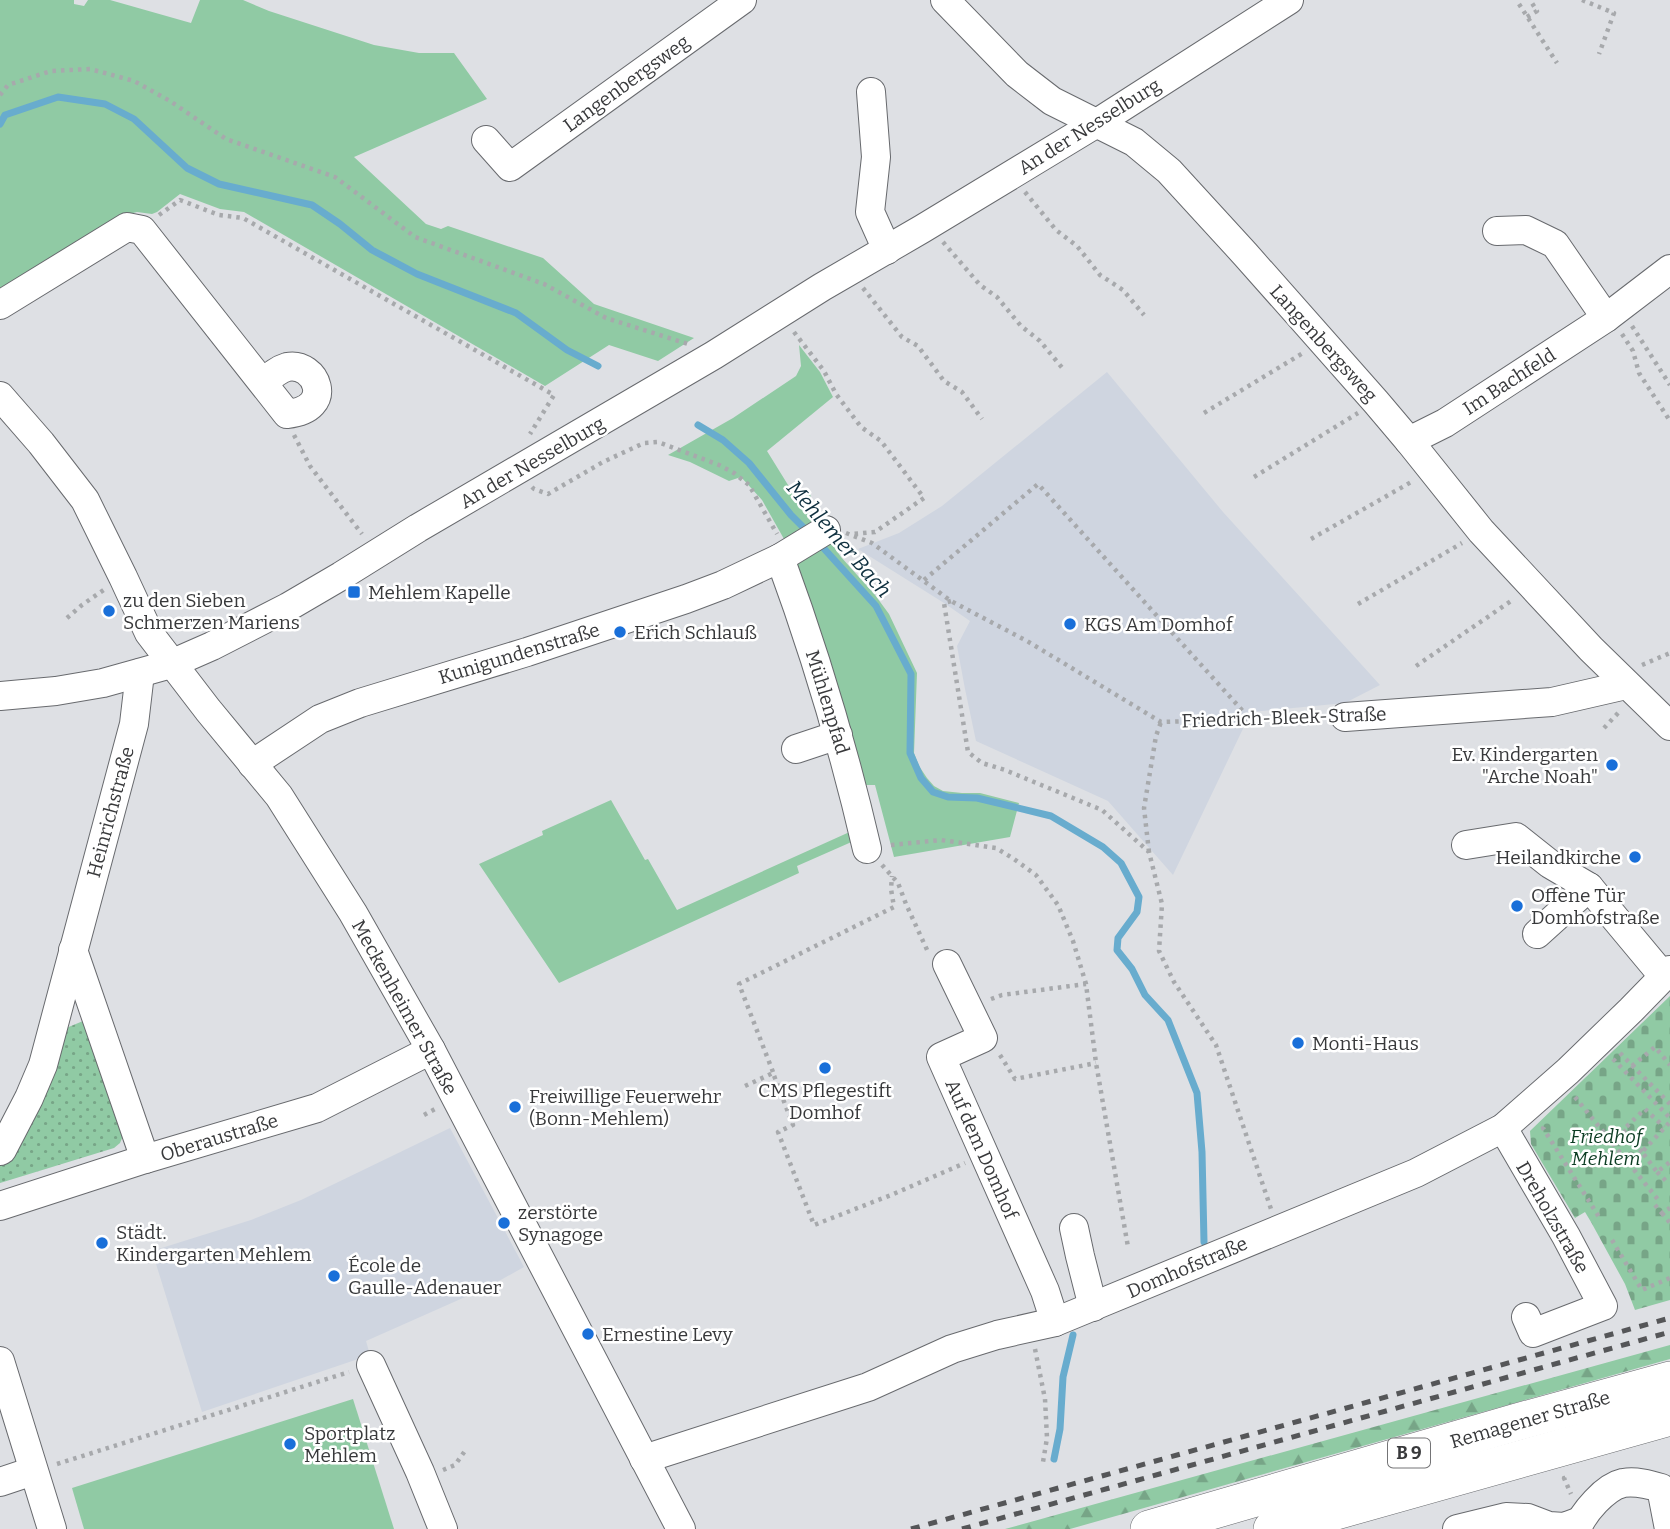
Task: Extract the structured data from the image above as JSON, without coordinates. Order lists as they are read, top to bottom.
{
  "streets": {
    "main road": ["Remagener Straße", "B 9"],
    "street": [
      "Langenbergsweg",
      "An der Nesselburg",
      "Im Bachfeld",
      "Kunigundenstraße",
      "Mühlenpfad",
      "Friedrich-Bleek-Straße",
      "Heinrichstraße",
      "Meckenheimer Straße",
      "Oberaustraße",
      "Auf dem Domhof",
      "Dreholzstraße",
      "Domhofstraße"
    ]
  },
  "crossings": [
    ["Langenbergsweg", "An der Nesselburg"],
    ["Langenbergsweg", "Im Bachfeld"],
    ["Langenbergsweg", "Friedrich-Bleek-Straße"],
    ["An der Nesselburg", "Meckenheimer Straße"],
    ["Kunigundenstraße", "Mühlenpfad"],
    ["Kunigundenstraße", "Friedrich-Bleek-Straße"],
    ["Kunigundenstraße", "Meckenheimer Straße"],
    ["Meckenheimer Straße", "Oberaustraße"],
    ["Meckenheimer Straße", "Domhofstraße"],
    ["Auf dem Domhof", "Domhofstraße"],
    ["Dreholzstraße", "Domhofstraße"]
  ],
  "water": ["Mehlemer Bach"],
  "parks": ["Friedhof Mehlem"],
  "places": {
    "transit": ["Mehlem Kapelle"],
    "other": [
      "zu den Sieben Schmerzen Mariens",
      "KGS Am Domhof",
      "Erich Schlauß",
      "Ev. Kindergarten \"Arche Noah\"",
      "Heilandkirche",
      "Offene Tür Domhofstraße",
      "Monti-Haus",
      "CMS Pflegestift Domhof",
      "Freiwillige Feuerwehr (Bonn-Mehlem)",
      "zerstörte Synagoge",
      "Städt. Kindergarten Mehlem",
      "École de Gaulle-Adenauer",
      "Ernestine Levy",
      "Sportplatz Mehlem"
    ]
  }
}
